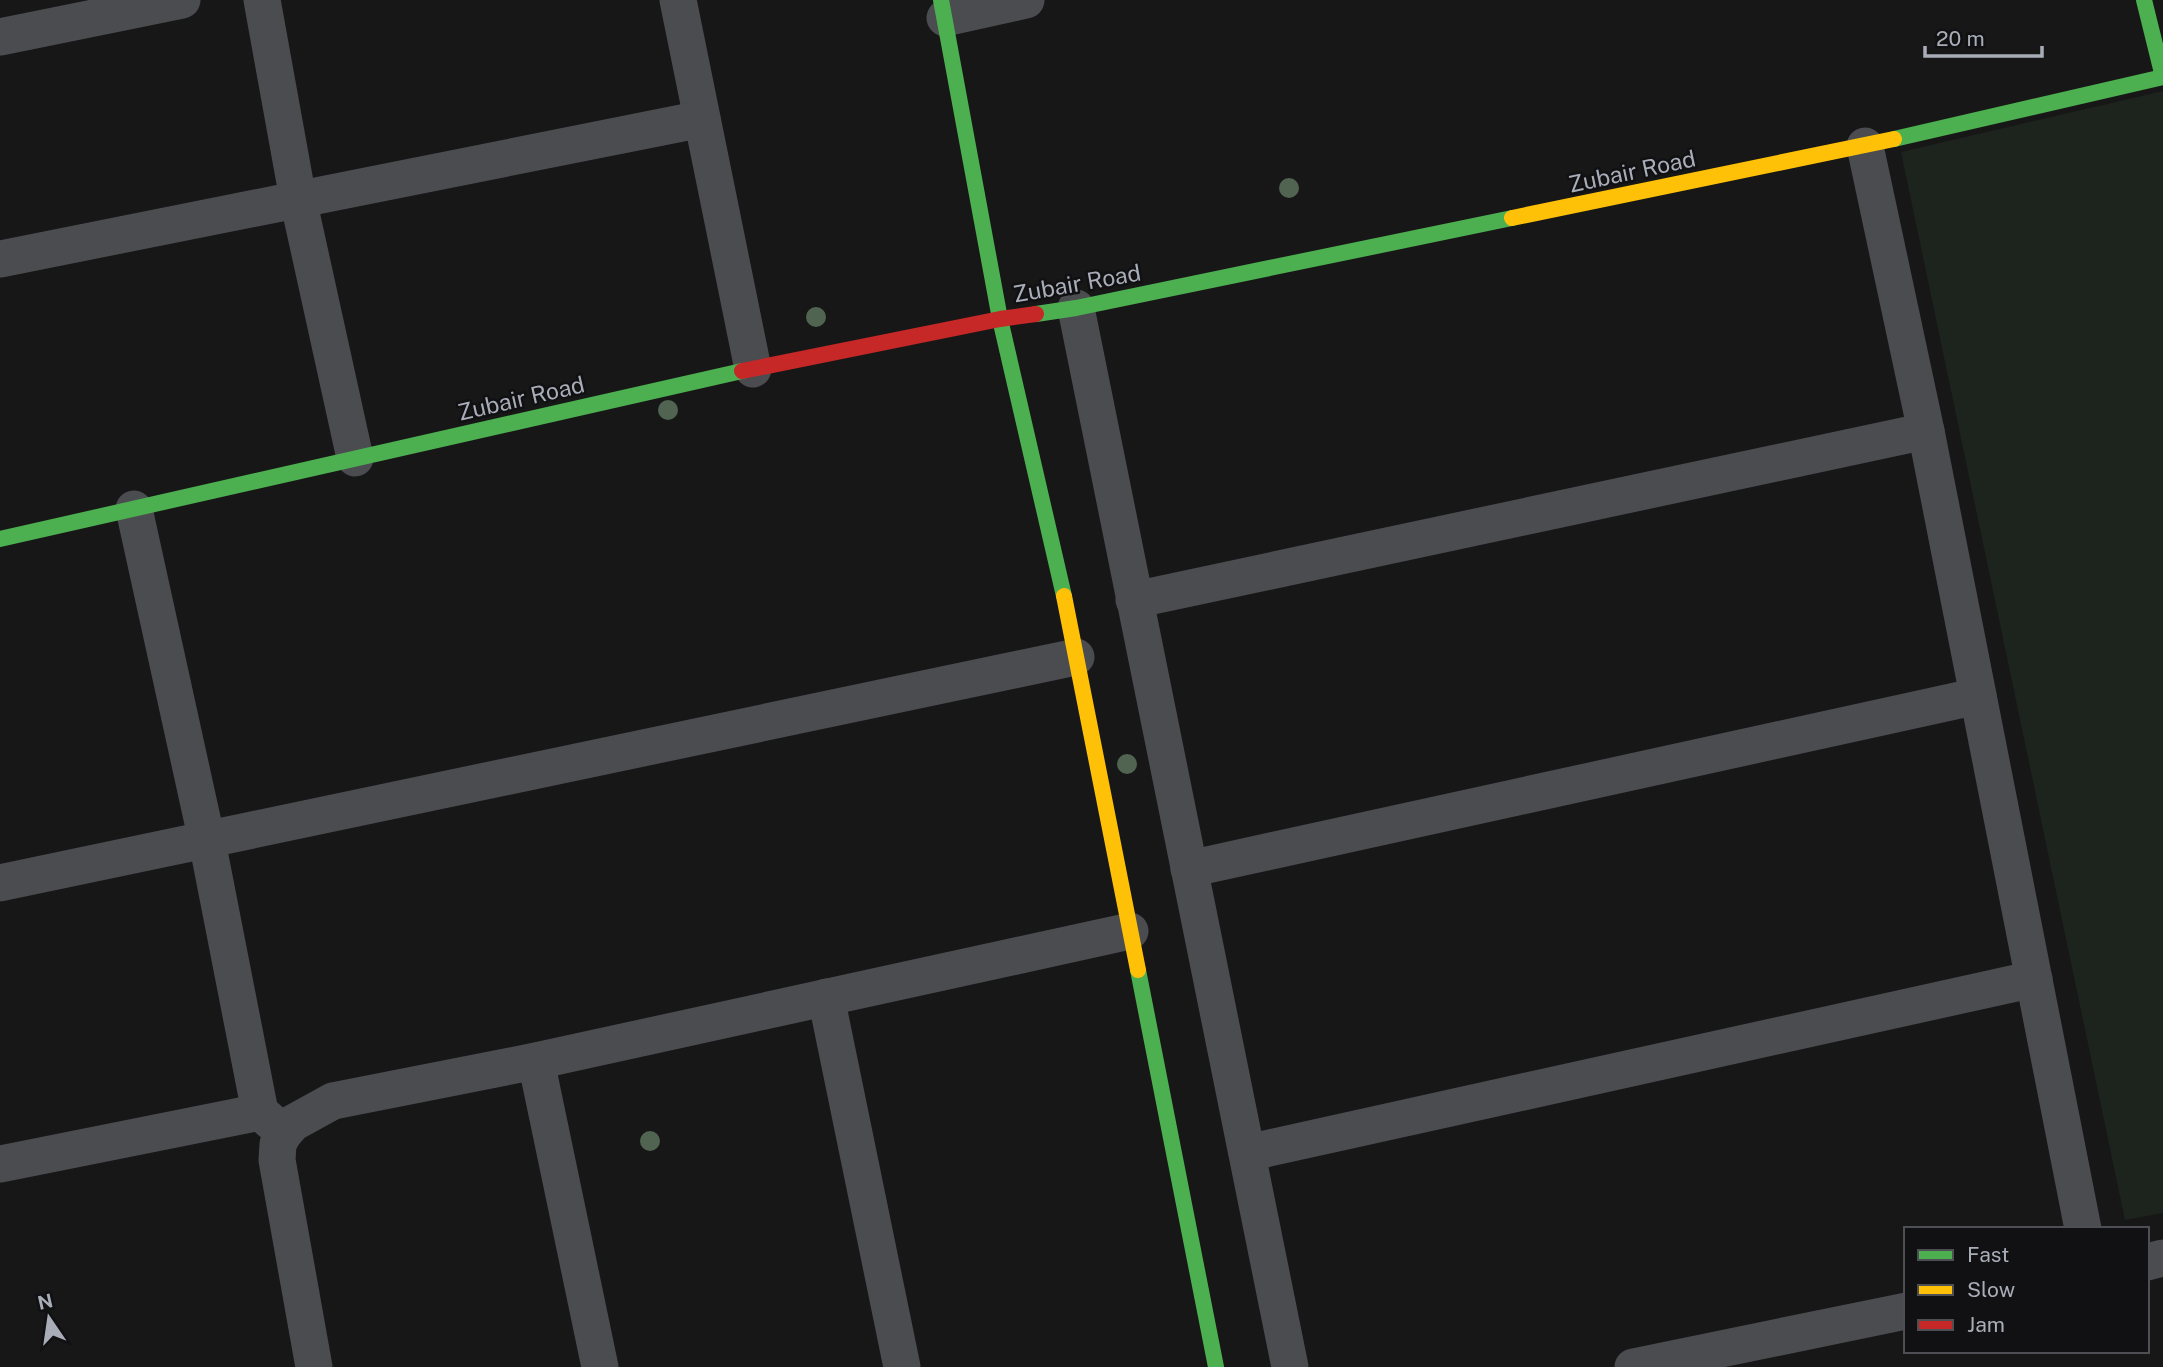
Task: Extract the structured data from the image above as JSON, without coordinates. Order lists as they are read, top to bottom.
{
  "streets": {
    "street": ["Zubair Road"]
  },
  "legend": ["Fast", "Slow", "Jam"],
  "scale_bar": "20 m",
  "north": "top"
}
